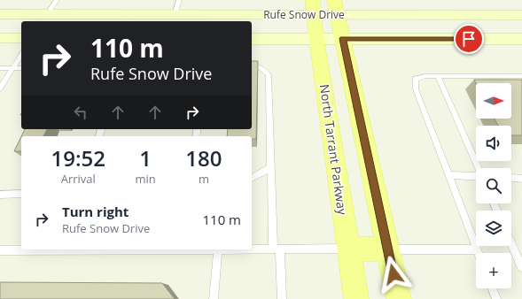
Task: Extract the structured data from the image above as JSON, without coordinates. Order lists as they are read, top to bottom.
{
  "streets": {
    "main road": ["Rufe Snow Drive", "North Tarrant Parkway"]
  },
  "crossings": [
    ["Rufe Snow Drive", "North Tarrant Parkway"]
  ],
  "north": "right",
  "page": {
    "turn": ["110 m", "Rufe Snow Drive"],
    "map_buttons": "+",
    "eta": [
      "19:52",
      "Arrival",
      "1",
      "min",
      "180",
      "m"
    ],
    "list": [
      {
        "name": "Turn right",
        "note": "Rufe Snow Drive",
        "value": "110 m"
      }
    ]
  }
}
